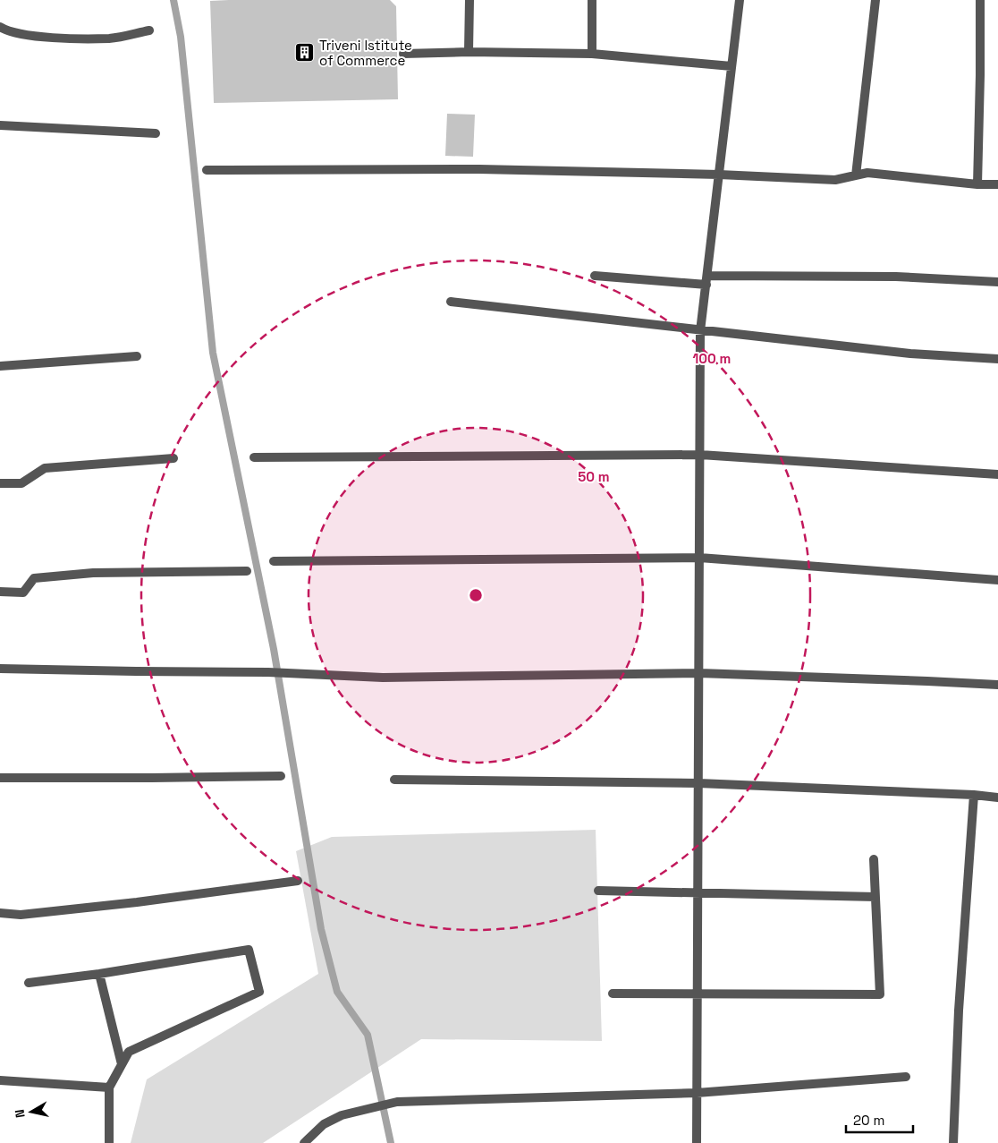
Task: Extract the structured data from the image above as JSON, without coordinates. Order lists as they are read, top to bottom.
{
  "places": {
    "building": ["Triveni Istitute of Commerce"]
  },
  "scale_bar": "20 m",
  "north": "left",
  "rings": ["100 m", "50 m"]
}
